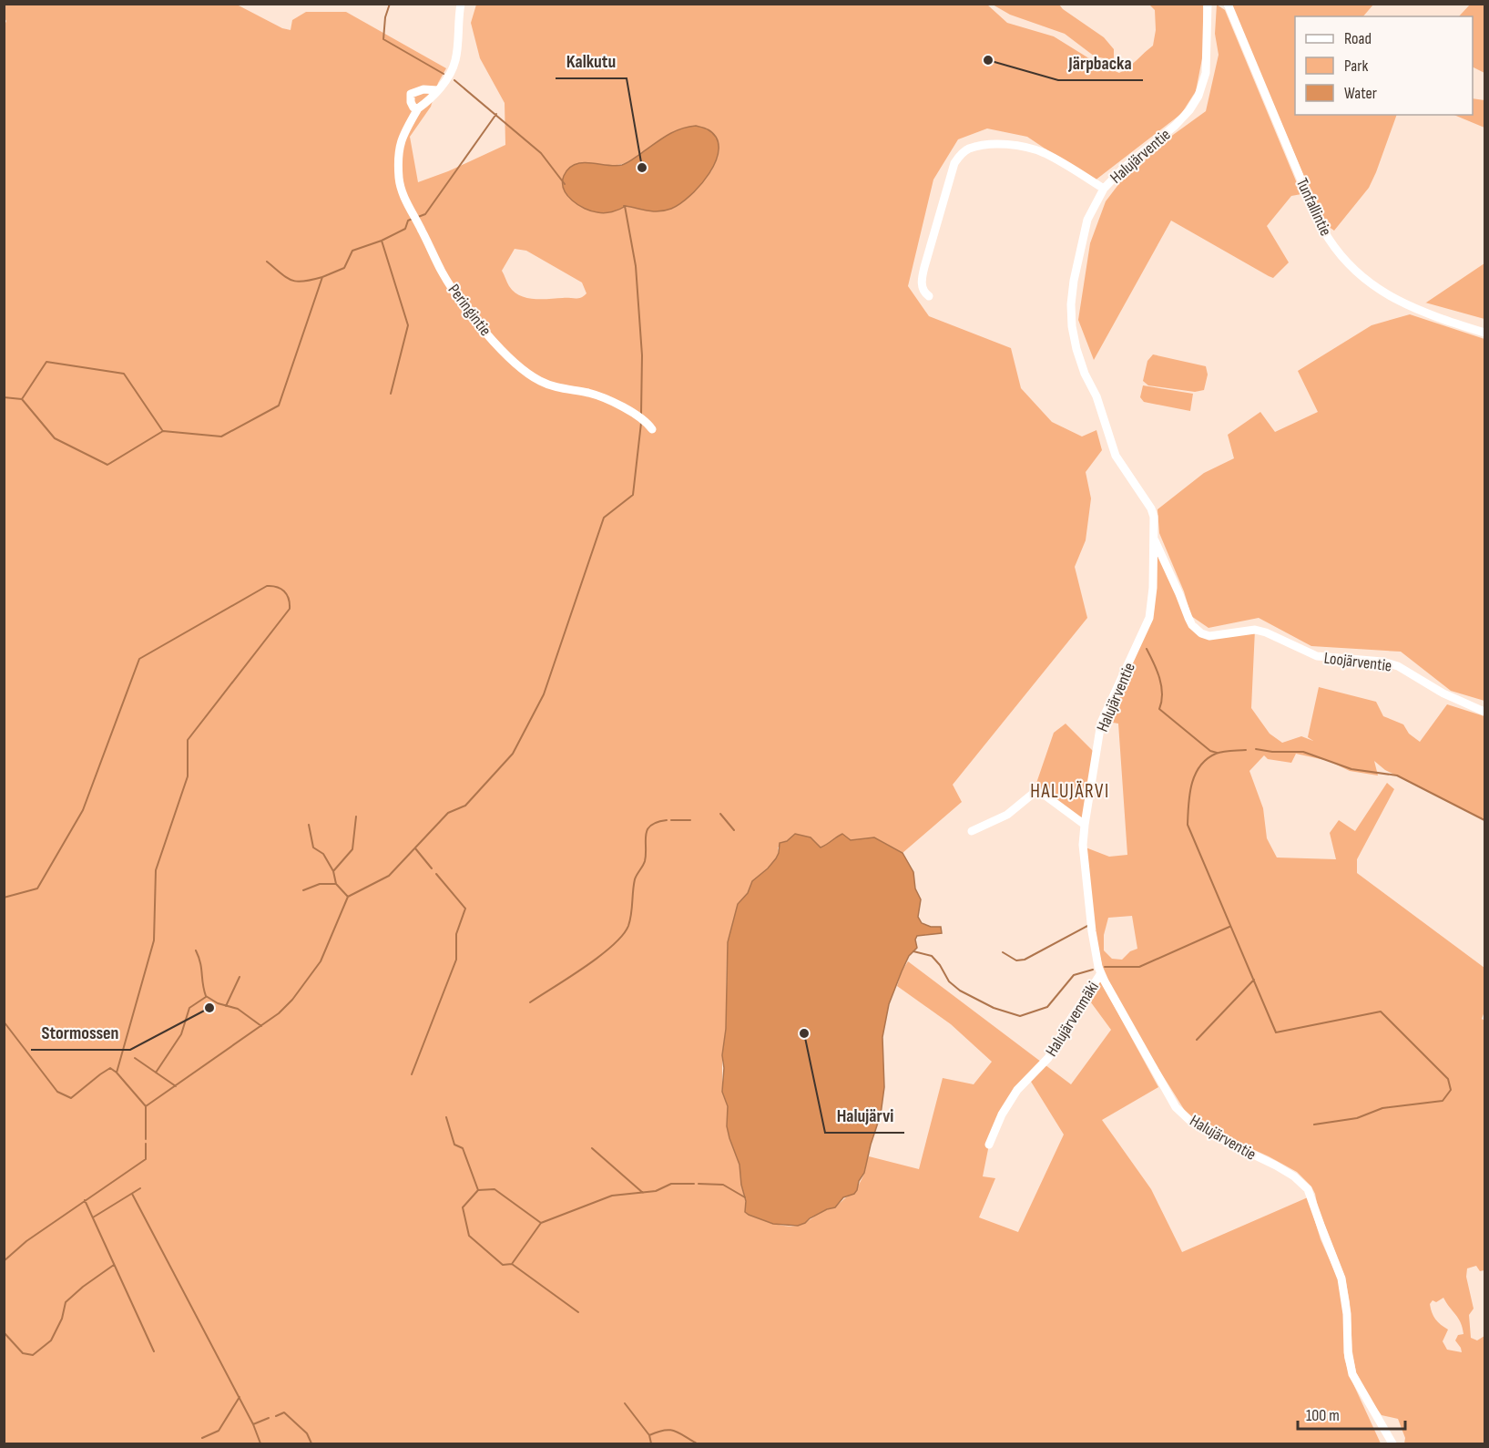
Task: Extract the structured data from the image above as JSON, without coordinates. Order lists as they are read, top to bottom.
{
  "streets": {
    "street": [
      "Halujärventie",
      "Tunfallintie",
      "Peringintie",
      "Loojärventie",
      "Halujärvenmäki"
    ]
  },
  "crossings": [
    ["Halujärventie", "Loojärventie"],
    ["Halujärventie", "Halujärvenmäki"]
  ],
  "districts": ["HALUJÄRVI"],
  "places": [
    "Järpbacka",
    "Kalkutu",
    "Stormossen",
    "Halujärvi"
  ],
  "legend": ["Road", "Park", "Water"],
  "scale_bar": "100 m"
}
